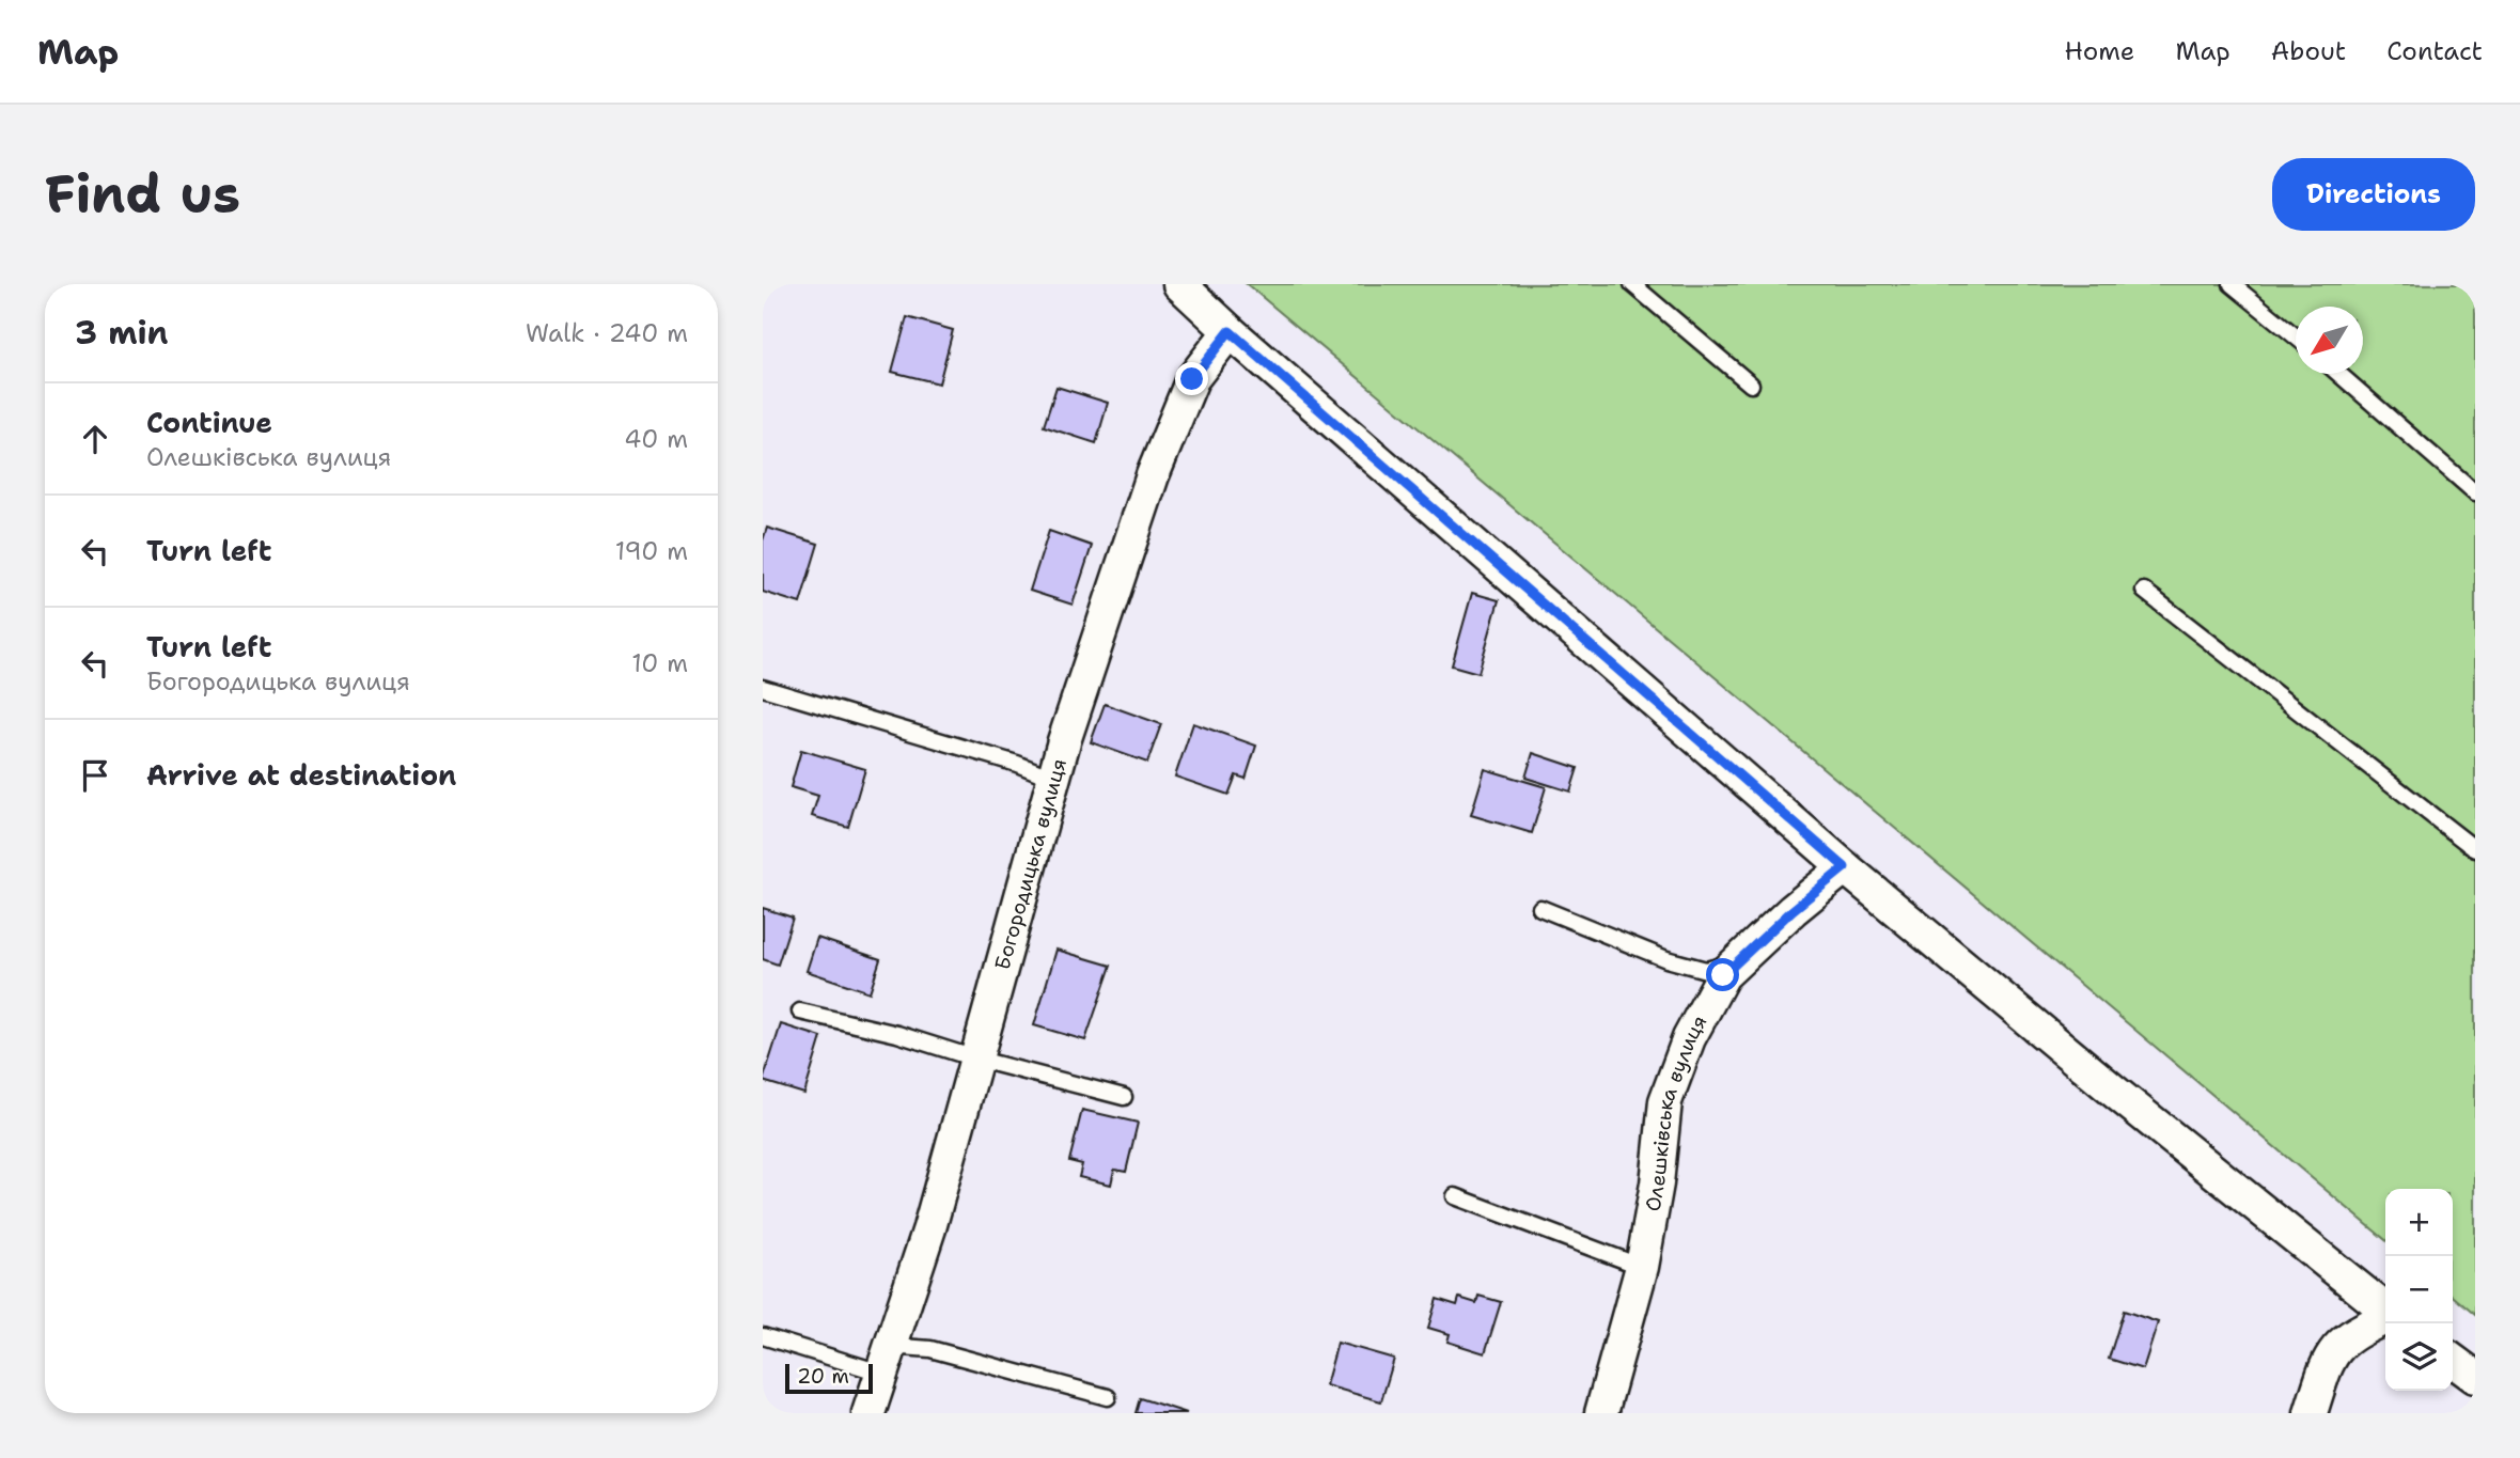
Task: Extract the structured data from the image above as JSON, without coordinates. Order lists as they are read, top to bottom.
{
  "streets": {
    "street": ["Богородицька вулиця", "Олешківська вулиця"]
  },
  "scale_bar": "20 m",
  "north": "bottom left",
  "page": {
    "header": "Map",
    "nav": [
      "Home",
      "Map",
      "About",
      "Contact"
    ],
    "buttons": "Directions",
    "title": "Find us",
    "heading": ["3 min", "Walk · 240 m"],
    "list": [
      ["Continue", "Олешківська вулиця", "40 m"],
      ["Turn left", "190 m"],
      ["Turn left", "Богородицька вулиця", "10 m"],
      "Arrive at destination"
    ],
    "map_buttons": ["+", "−"],
    "scale": "20 m"
  }
}
